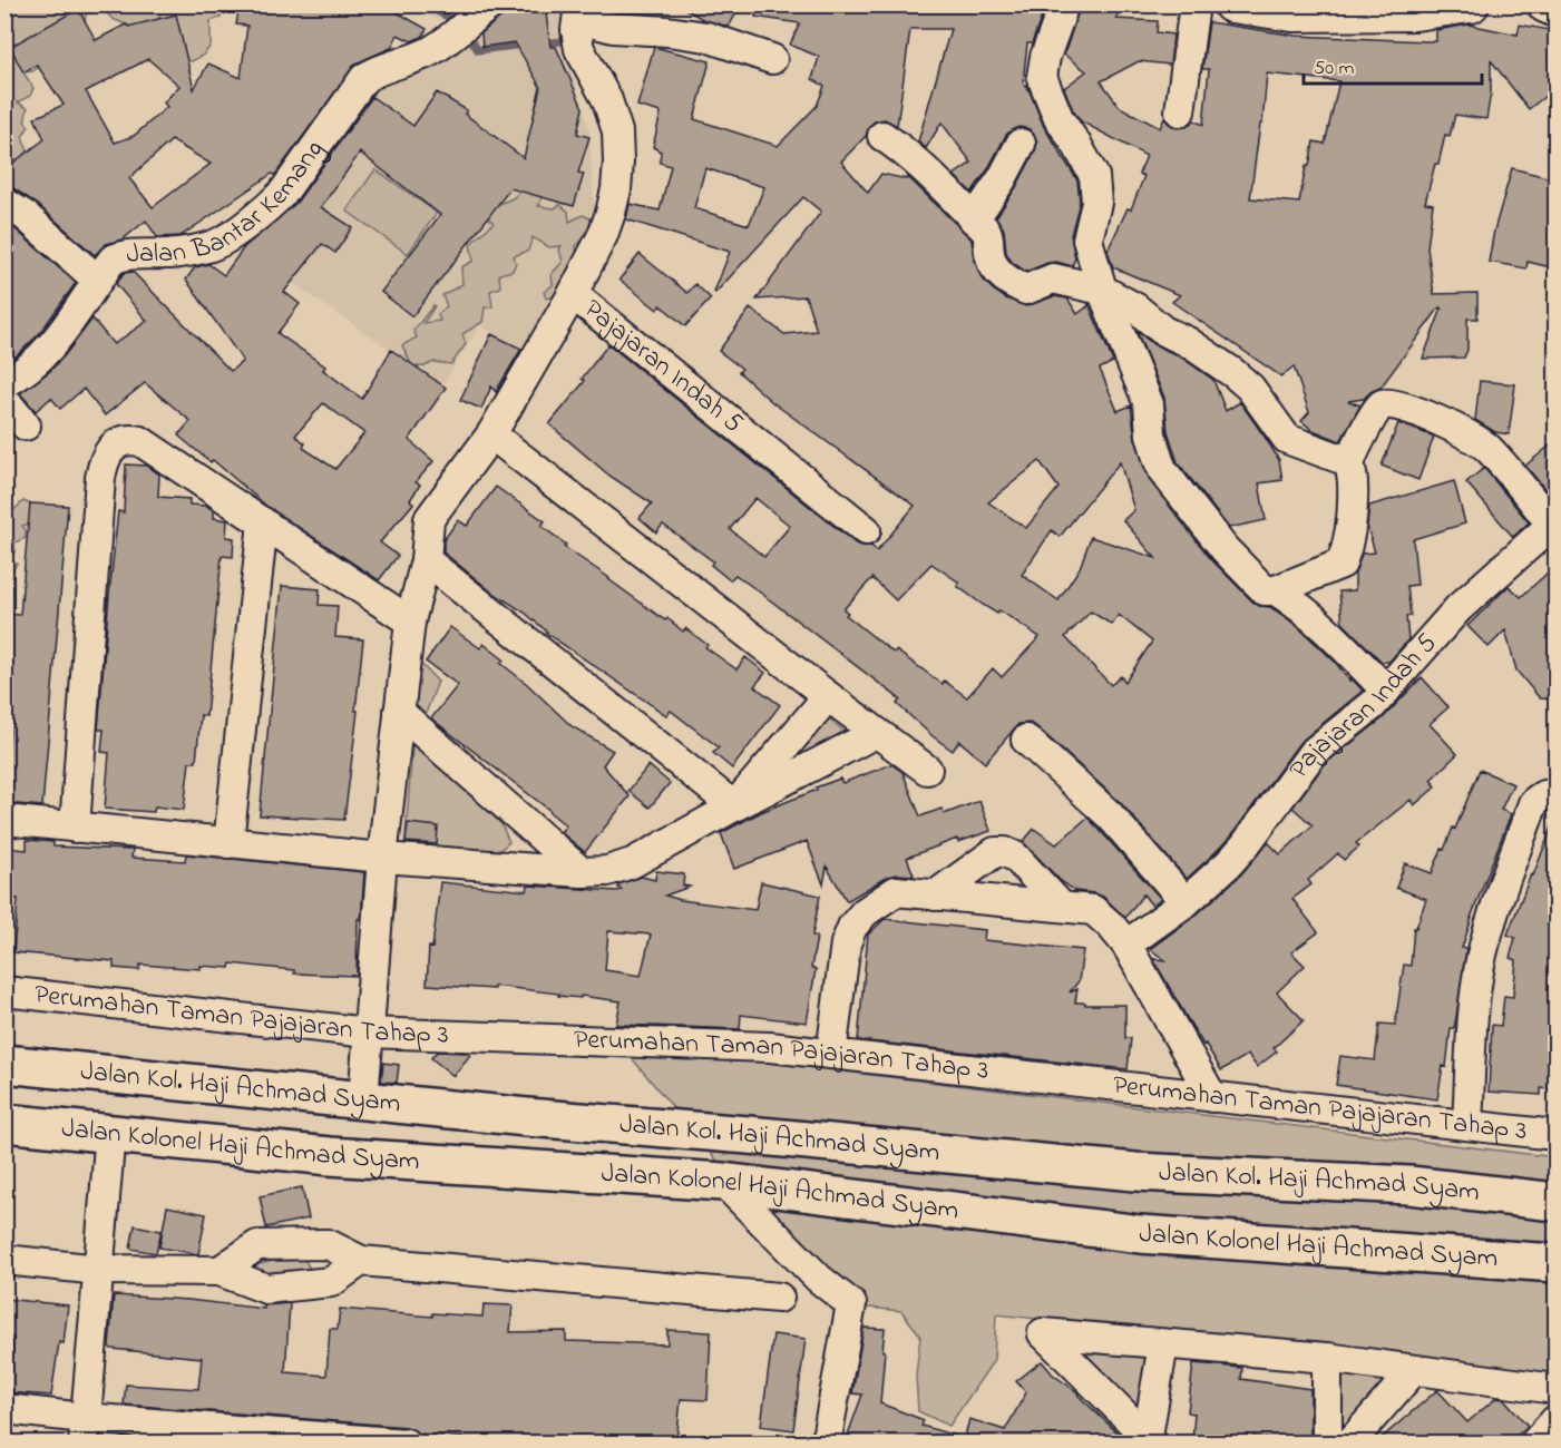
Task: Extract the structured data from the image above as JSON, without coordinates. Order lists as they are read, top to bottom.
{
  "streets": {
    "main road": ["Jalan Kol. Haji Achmad Syam", "Jalan Kolonel Haji Achmad Syam"],
    "street": ["Jalan Bantar Kemang", "Pajajaran Indah 5", "Perumahan Taman Pajajaran Tahap 3"]
  },
  "scale_bar": "50 m"
}
